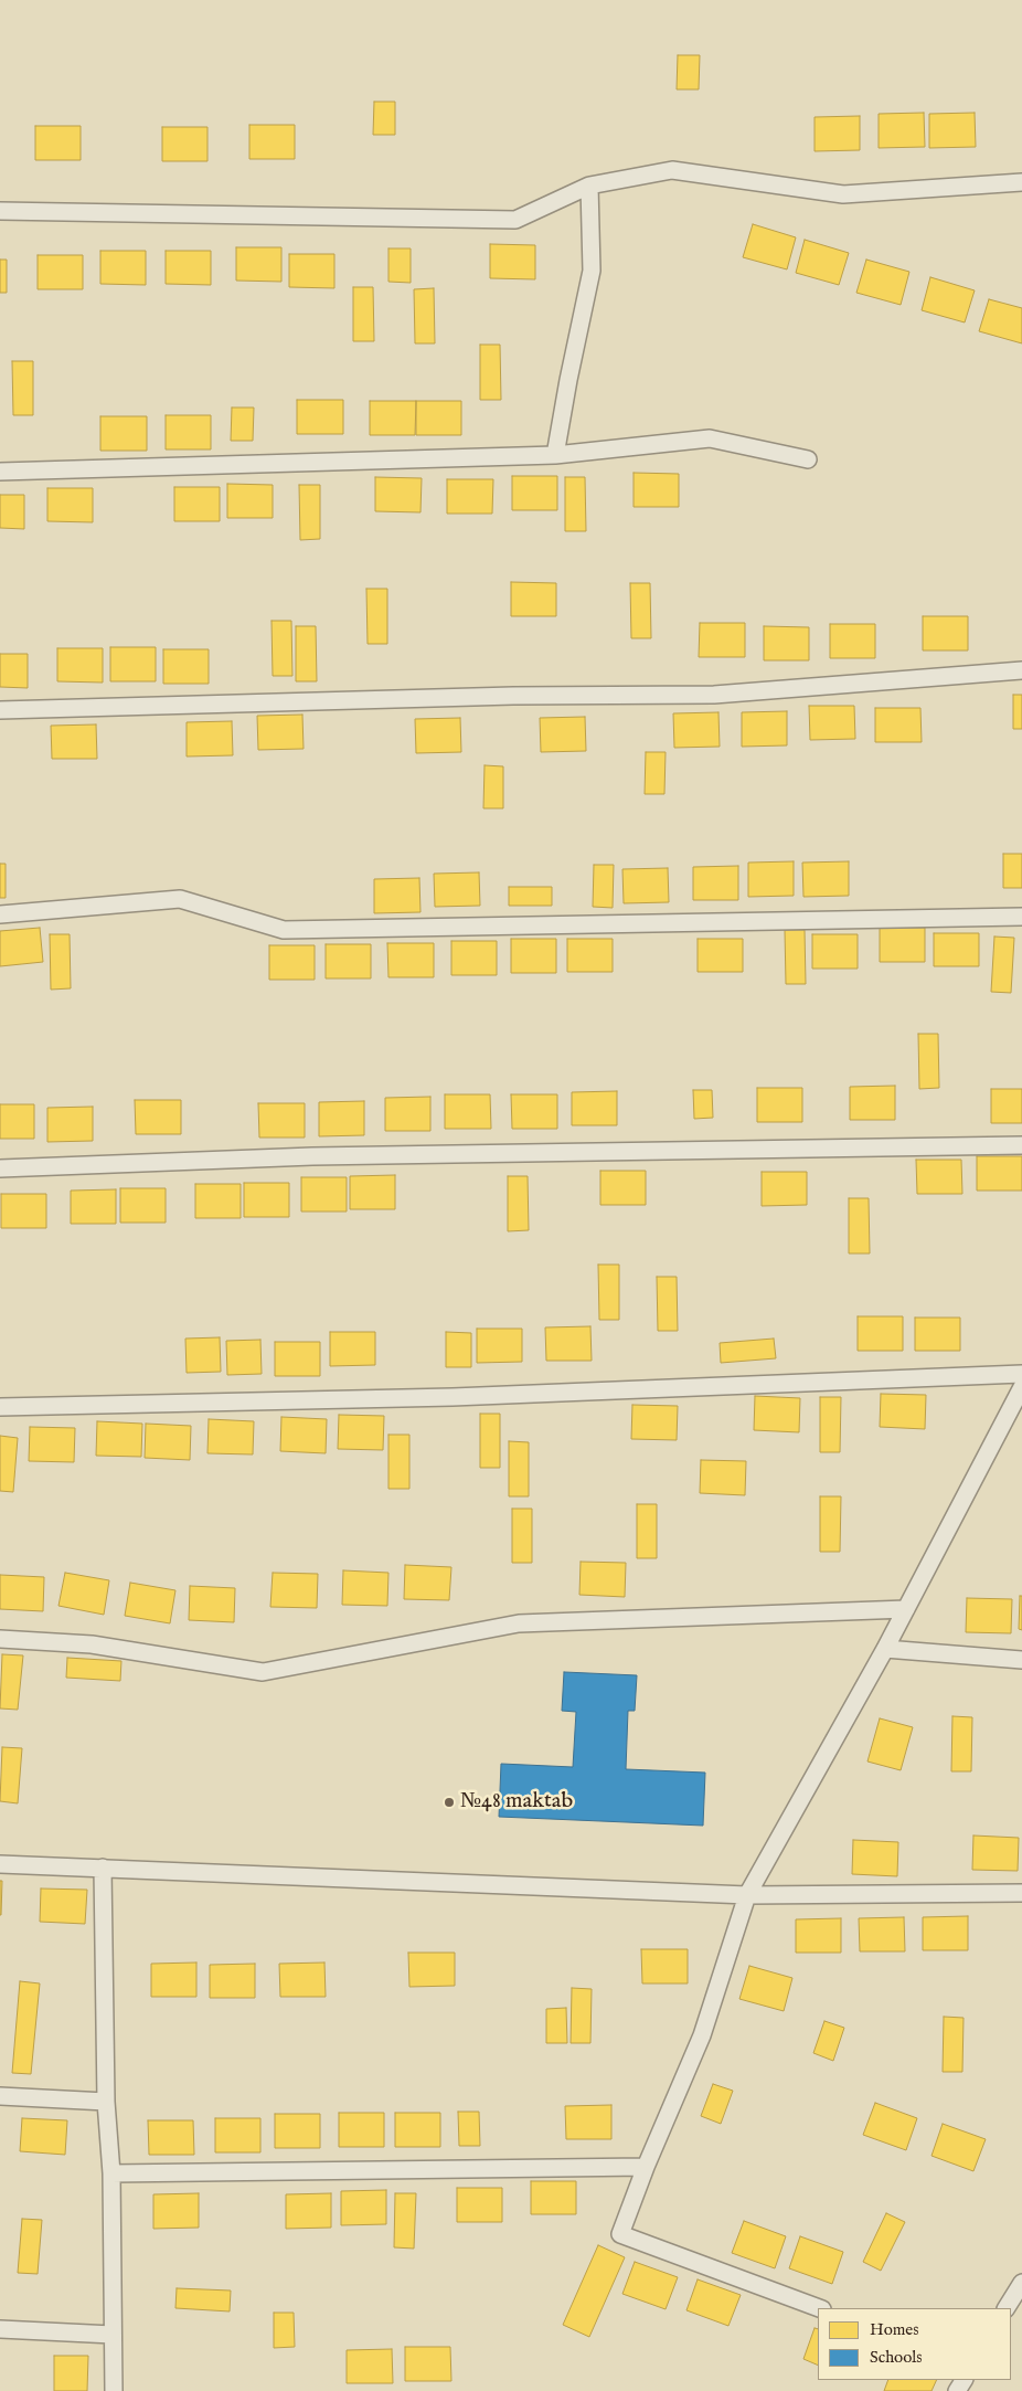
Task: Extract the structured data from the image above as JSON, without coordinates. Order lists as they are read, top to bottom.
{
  "places": ["№48 maktab"],
  "legend": ["Homes", "Schools"]
}
